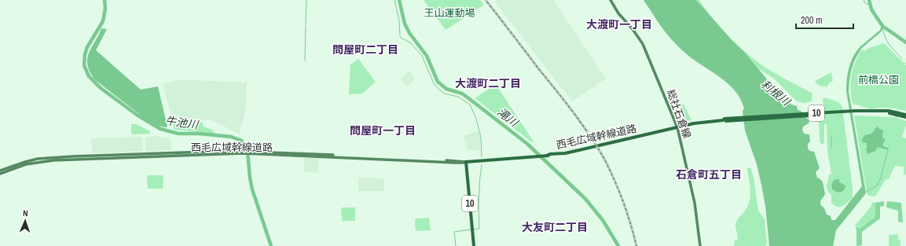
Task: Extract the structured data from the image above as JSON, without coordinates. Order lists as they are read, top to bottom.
{
  "streets": {
    "main road": ["10", "総社石倉線", "西毛広域幹線道路"]
  },
  "crossings": [
    ["10", "西毛広域幹線道路"],
    ["総社石倉線", "西毛広域幹線道路"]
  ],
  "districts": [
    "大渡町一丁目",
    "問屋町二丁目",
    "大渡町二丁目",
    "問屋町一丁目",
    "石倉町五丁目",
    "大友町二丁目"
  ],
  "water": ["利根川", "滝川", "牛池川"],
  "parks": ["王山運動場", "前橋公園"],
  "scale_bar": "200 m",
  "north": "top"
}
